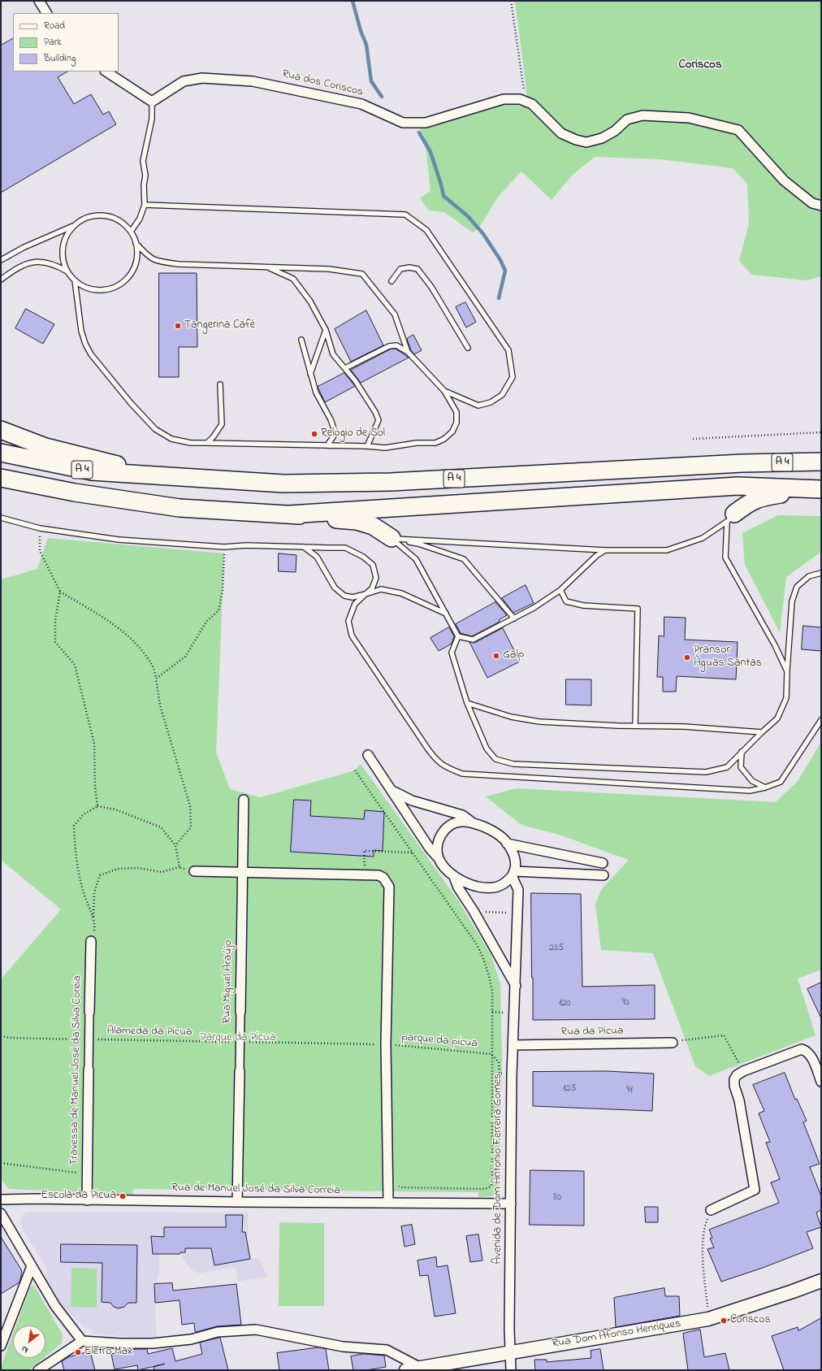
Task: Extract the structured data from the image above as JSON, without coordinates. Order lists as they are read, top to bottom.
{
  "streets": {
    "highway": ["A 4"],
    "main road": ["Rua Dom Afonso Henriques"],
    "street": [
      "Rua dos Coriscos",
      "Rua Miguel Araújo",
      "Rua da Pícua",
      "Travessa de Manuel José da Silva Coreia",
      "Avenida de Dom António Ferreira Gomes",
      "Rua de Manuel José da Silva Correia"
    ],
    "path": ["Alameda da Pícua", "parque da pícua"]
  },
  "crossings": [
    ["Rua Miguel Araújo", "Alameda da Pícua"],
    ["Rua Miguel Araújo", "Rua de Manuel José da Silva Correia"],
    ["Alameda da Pícua", "parque da pícua"],
    ["Alameda da Pícua", "Travessa de Manuel José da Silva Coreia"],
    ["Rua da Pícua", "Avenida de Dom António Ferreira Gomes"],
    ["Travessa de Manuel José da Silva Coreia", "Rua de Manuel José da Silva Correia"],
    ["Avenida de Dom António Ferreira Gomes", "Rua de Manuel José da Silva Correia"],
    ["Avenida de Dom António Ferreira Gomes", "Rua Dom Afonso Henriques"]
  ],
  "districts": ["Coriscos"],
  "parks": ["Parque da Pícua"],
  "places": [
    "Tangerina Café",
    "Relógio de Sol",
    "Galp",
    "Pransor Águas Santas",
    "Escola da Picua",
    "Coriscos",
    "Eletro Max"
  ],
  "house_numbers": [
    "235",
    "90",
    "120",
    "125",
    "91",
    "80"
  ],
  "legend": ["Road", "Park", "Building"],
  "north": "bottom left"
}
